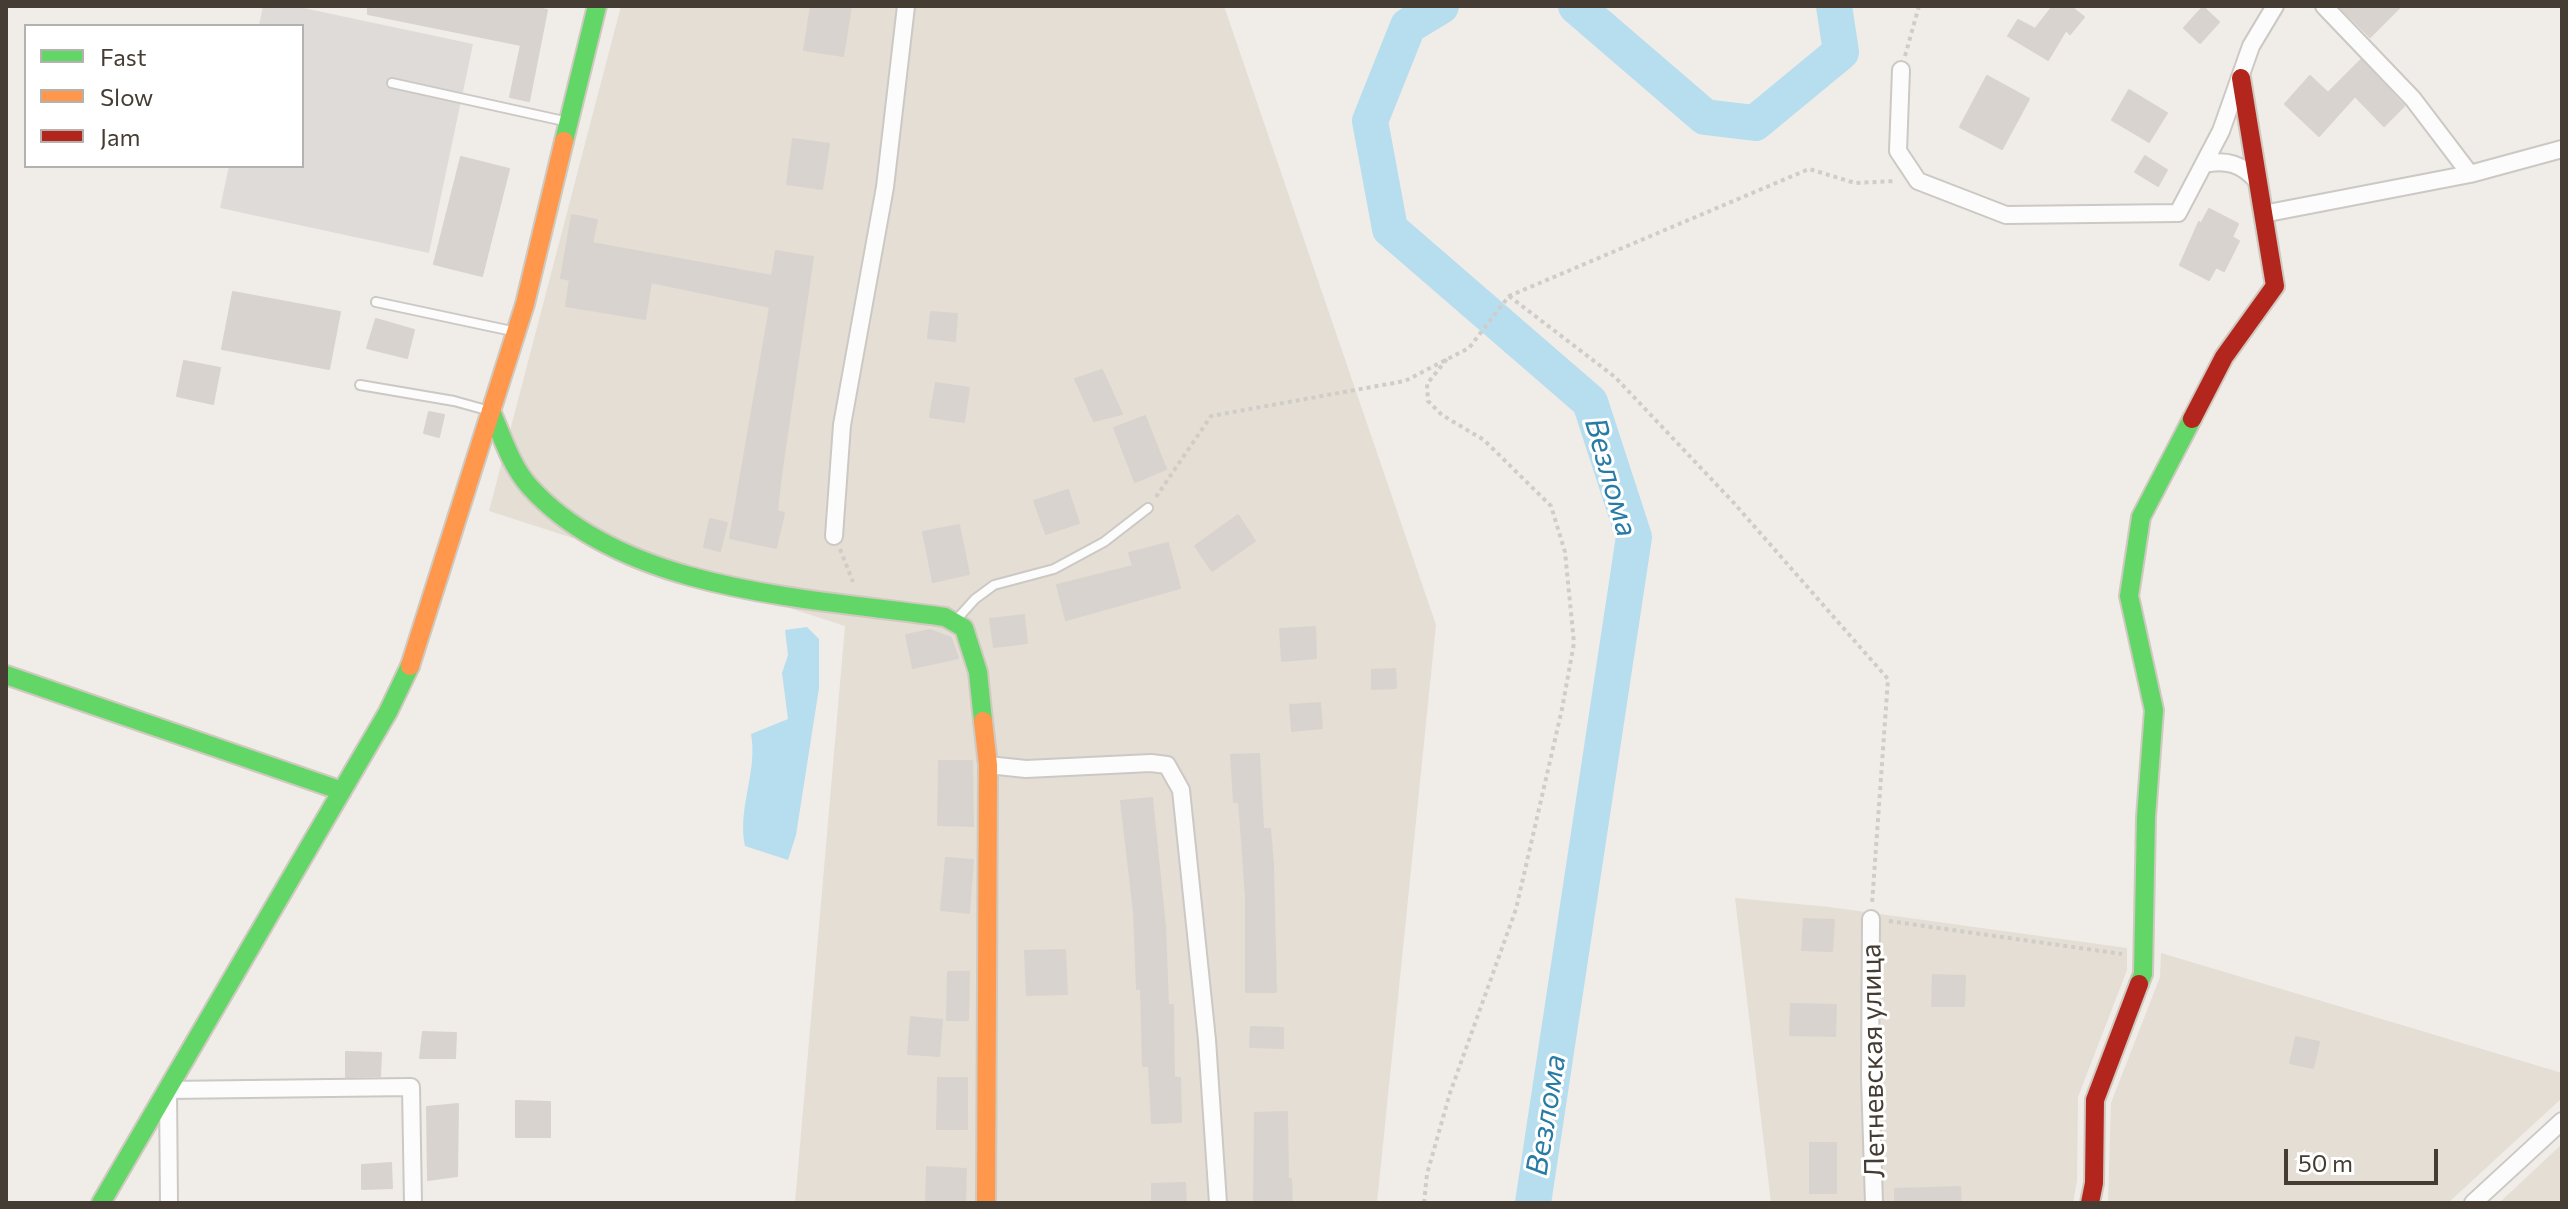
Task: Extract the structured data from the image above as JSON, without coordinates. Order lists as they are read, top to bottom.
{
  "streets": {
    "street": ["Летневская улица"]
  },
  "water": ["Везлома"],
  "legend": ["Fast", "Slow", "Jam"],
  "scale_bar": "50 m"
}
